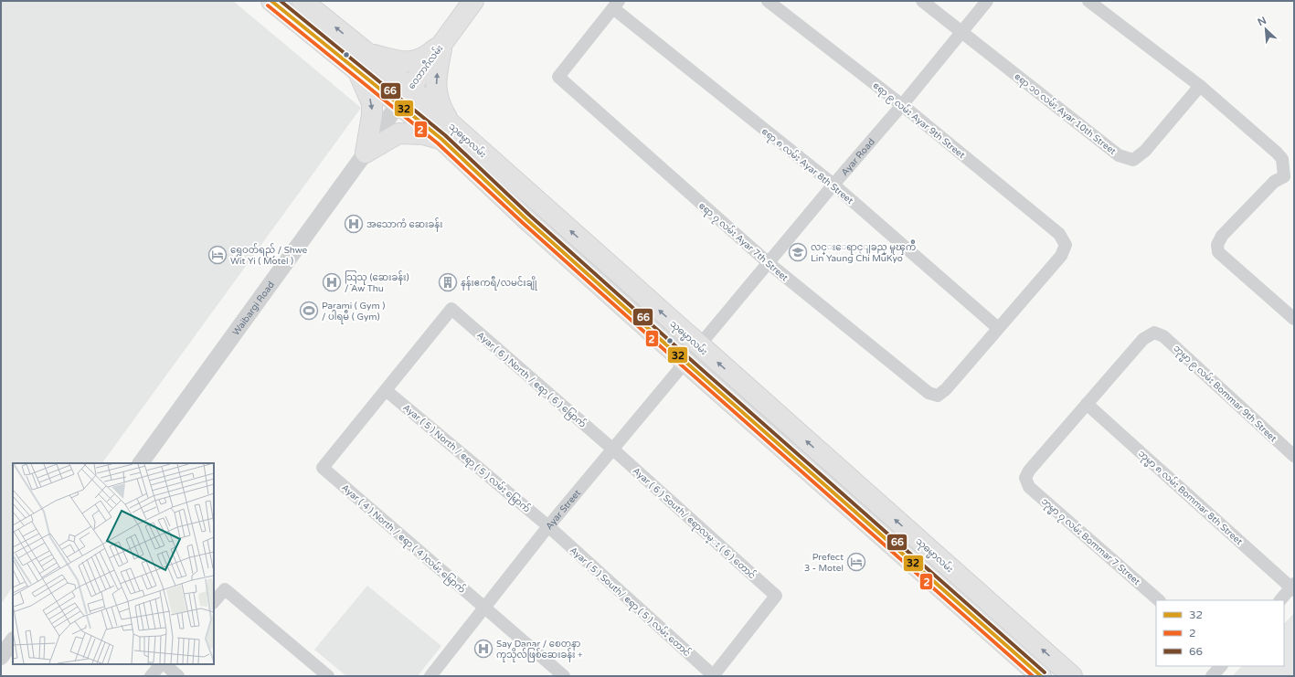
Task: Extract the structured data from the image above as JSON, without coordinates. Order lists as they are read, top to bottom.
{
  "streets": {
    "main road": ["ဝေဘာဂီလမ်း", "သုဓမ္မာလမ်း"],
    "street": [
      "ဧရာ ၁၀ လမ်း Ayar 10th Street",
      "ဧရာ ၉ လမ်း Ayar 9th Street",
      "Ayar Road",
      "ဧရာ ၈ လမ်း Ayar 8th Street",
      "ဧရာ ၇ လမ်း Ayar 7th Street",
      "Waibargi Road",
      "Ayar ( 6 ) North / ဧရာ ( 6 ) မြောက်",
      "ဘုမ္မာ ၉ လမ်း Bommar 9th Street",
      "Ayar ( 5 ) North / ဧရာ ( 5 ) လမ်း မြောက်",
      "ဘုမ္မာ ၈ လမ်း Bommar 8th Street",
      "Ayar Street",
      "Ayar ( 6 ) South/ ဧရာလမ္း ( 6 ) တောင်",
      "Ayar ( 4 ) North / ဧရာ ( 4 )လမ်း မြောက်",
      "ဘုမ္မာ ၇ လမ်း Bommar 7 Street",
      "Ayar ( 5 ) South/ ဧရာ ( 5 ) လမ်း တောင်"
    ]
  },
  "crossings": [
    ["ဝေဘာဂီလမ်း", "သုဓမ္မာလမ်း"],
    ["ဝေဘာဂီလမ်း", "Waibargi Road"],
    ["ဧရာ ၁၀ လမ်း Ayar 10th Street", "Ayar Road"],
    ["ဧရာ ၉ လမ်း Ayar 9th Street", "Ayar Road"],
    ["ဧရာ ၉ လမ်း Ayar 9th Street", "ဧရာ ၈ လမ်း Ayar 8th Street"],
    ["ဧရာ ၉ လမ်း Ayar 9th Street", "ဧရာ ၇ လမ်း Ayar 7th Street"],
    ["သုဓမ္မာလမ်း", "Ayar Road"],
    ["သုဓမ္မာလမ်း", "Ayar Street"],
    ["Ayar Road", "ဧရာ ၈ လမ်း Ayar 8th Street"],
    ["Ayar Road", "ဧရာ ၇ လမ်း Ayar 7th Street"],
    ["Ayar Road", "Ayar Street"],
    ["ဧရာ ၈ လမ်း Ayar 8th Street", "ဧရာ ၇ လမ်း Ayar 7th Street"],
    ["Ayar ( 6 ) North / ဧရာ ( 6 ) မြောက်", "Ayar ( 5 ) North / ဧရာ ( 5 ) လမ်း မြောက်"],
    ["Ayar ( 6 ) North / ဧရာ ( 6 ) မြောက်", "Ayar Street"],
    ["Ayar ( 6 ) North / ဧရာ ( 6 ) မြောက်", "Ayar ( 6 ) South/ ဧရာလမ္း ( 6 ) တောင်"],
    ["Ayar ( 6 ) North / ဧရာ ( 6 ) မြောက်", "Ayar ( 4 ) North / ဧရာ ( 4 )လမ်း မြောက်"],
    ["ဘုမ္မာ ၉ လမ်း Bommar 9th Street", "ဘုမ္မာ ၈ လမ်း Bommar 8th Street"],
    ["ဘုမ္မာ ၉ လမ်း Bommar 9th Street", "ဘုမ္မာ ၇ လမ်း Bommar 7 Street"],
    ["Ayar ( 5 ) North / ဧရာ ( 5 ) လမ်း မြောက်", "Ayar Street"],
    ["Ayar ( 5 ) North / ဧရာ ( 5 ) လမ်း မြောက်", "Ayar ( 4 ) North / ဧရာ ( 4 )လမ်း မြောက်"],
    ["Ayar ( 5 ) North / ဧရာ ( 5 ) လမ်း မြောက်", "Ayar ( 5 ) South/ ဧရာ ( 5 ) လမ်း တောင်"],
    ["ဘုမ္မာ ၈ လမ်း Bommar 8th Street", "ဘုမ္မာ ၇ လမ်း Bommar 7 Street"],
    ["Ayar Street", "Ayar ( 6 ) South/ ဧရာလမ္း ( 6 ) တောင်"],
    ["Ayar Street", "Ayar ( 4 ) North / ဧရာ ( 4 )လမ်း မြောက်"],
    ["Ayar Street", "Ayar ( 5 ) South/ ဧရာ ( 5 ) လမ်း တောင်"],
    ["Ayar ( 6 ) South/ ဧရာလမ္း ( 6 ) တောင်", "Ayar ( 5 ) South/ ဧရာ ( 5 ) လမ်း တောင်"]
  ],
  "places": {
    "hospital": ["အသောကံ ဆေးခန်း", "သြသု (ဆေးခန်း) / Aw Thu", "Say Danar / စေတနာ ကုသိုလ်ဖြစ်ဆေးခန်း +"],
    "school or university": ["လင္းေရာင္ျခည္ မူၾကိဳ Lin Yaung Chi MuKyo"],
    "hotel": ["ရွှေဝတ်ရည် / Shwe Wit Yi ( Motel )", "Prefect 3 - Motel"],
    "building": ["နန်းဧကရီ/လမင်းချို"],
    "sports": ["Parami ( Gym ) / ပါရမီ ( Gym)"]
  },
  "lines": ["transit line 32", "transit line 66", "transit line 2"],
  "legend": ["32", "2", "66"],
  "north": "top left"
}
